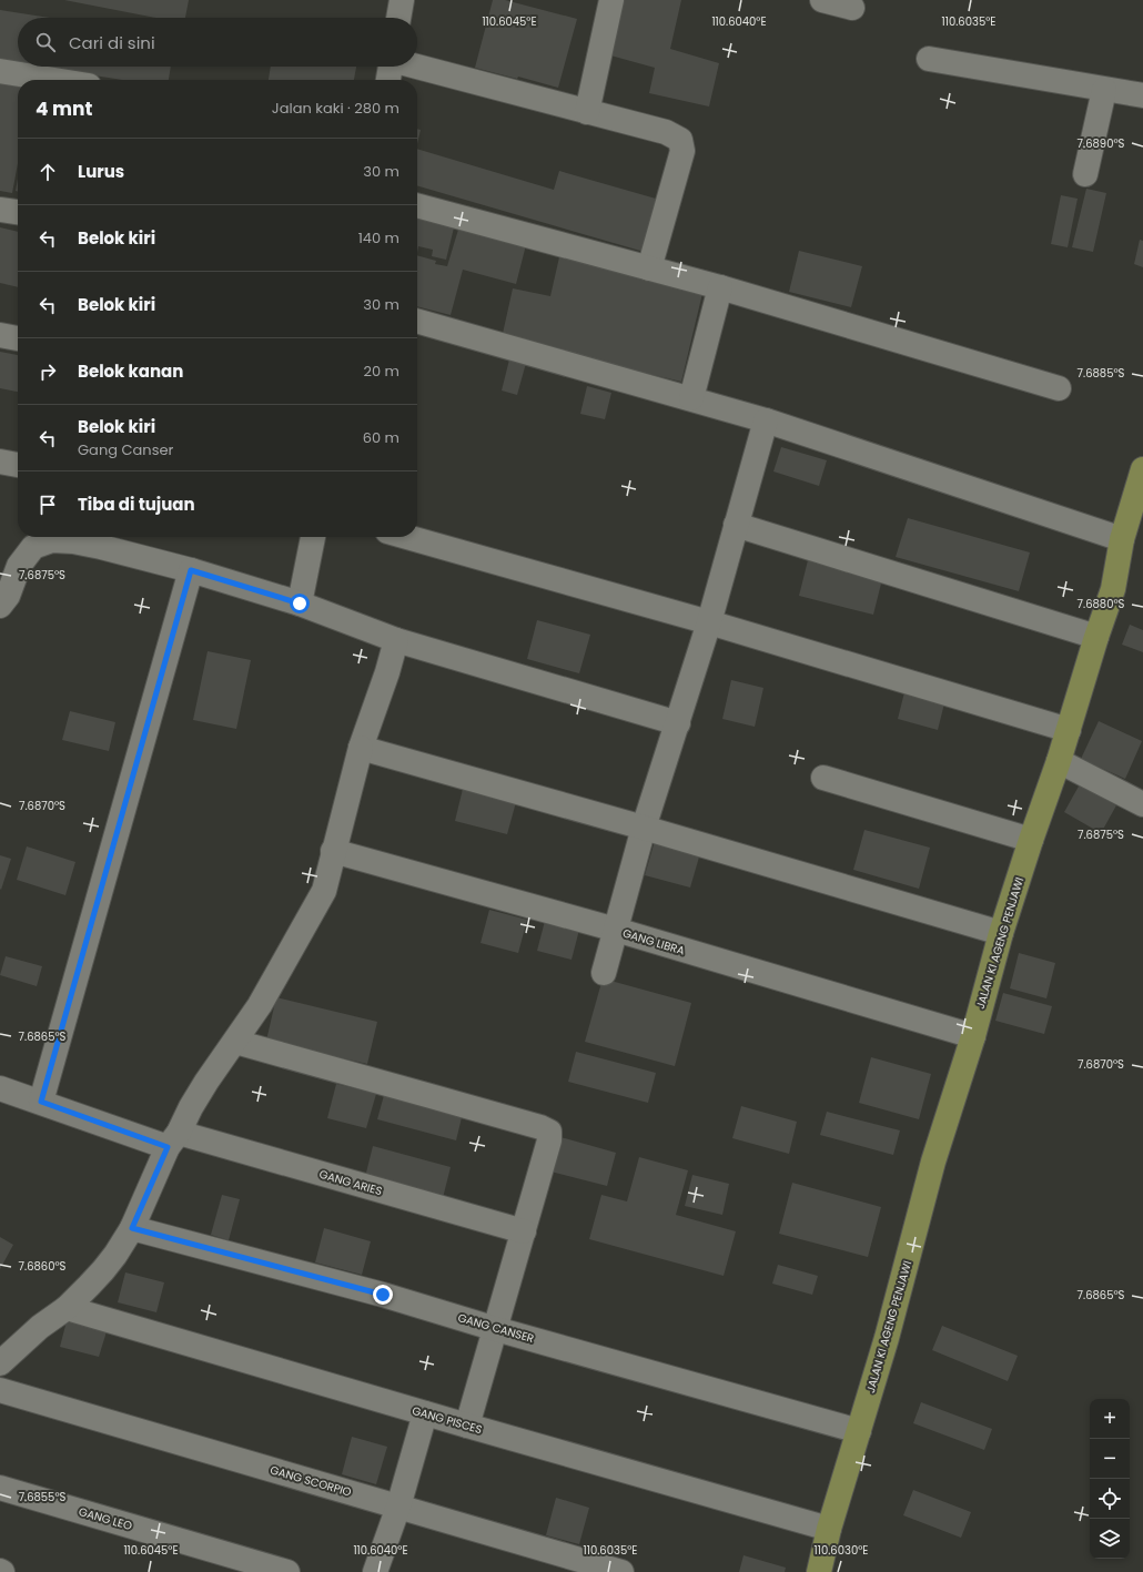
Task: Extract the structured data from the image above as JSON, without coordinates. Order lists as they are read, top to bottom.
{
  "streets": {
    "main road": ["JALAN KI AGENG PENJAWI"],
    "street": [
      "GANG LIBRA",
      "GANG ARIES",
      "GANG CANSER",
      "GANG PISCES",
      "GANG SCORPIO",
      "GANG LEO"
    ]
  },
  "crossings": [
    ["GANG LIBRA", "JALAN KI AGENG PENJAWI"],
    ["JALAN KI AGENG PENJAWI", "GANG CANSER"],
    ["JALAN KI AGENG PENJAWI", "GANG PISCES"]
  ],
  "page": {
    "search": "Cari di sini",
    "heading": ["4 mnt", "Jalan kaki · 280 m"],
    "list": [
      ["Lurus", "30 m"],
      ["Belok kiri", "140 m"],
      ["Belok kiri", "30 m"],
      ["Belok kanan", "20 m"],
      ["Belok kiri", "Gang Canser", "60 m"],
      "Tiba di tujuan"
    ],
    "map_buttons": ["+", "−"]
  },
  "coordinates": [
    "110.6045°E",
    "110.6040°E",
    "110.6035°E",
    "7.6890°S",
    "7.6885°S",
    "7.6875°S",
    "7.6880°S",
    "7.6870°S",
    "7.6865°S",
    "7.6860°S",
    "7.6855°S",
    "110.6030°E"
  ]
}
